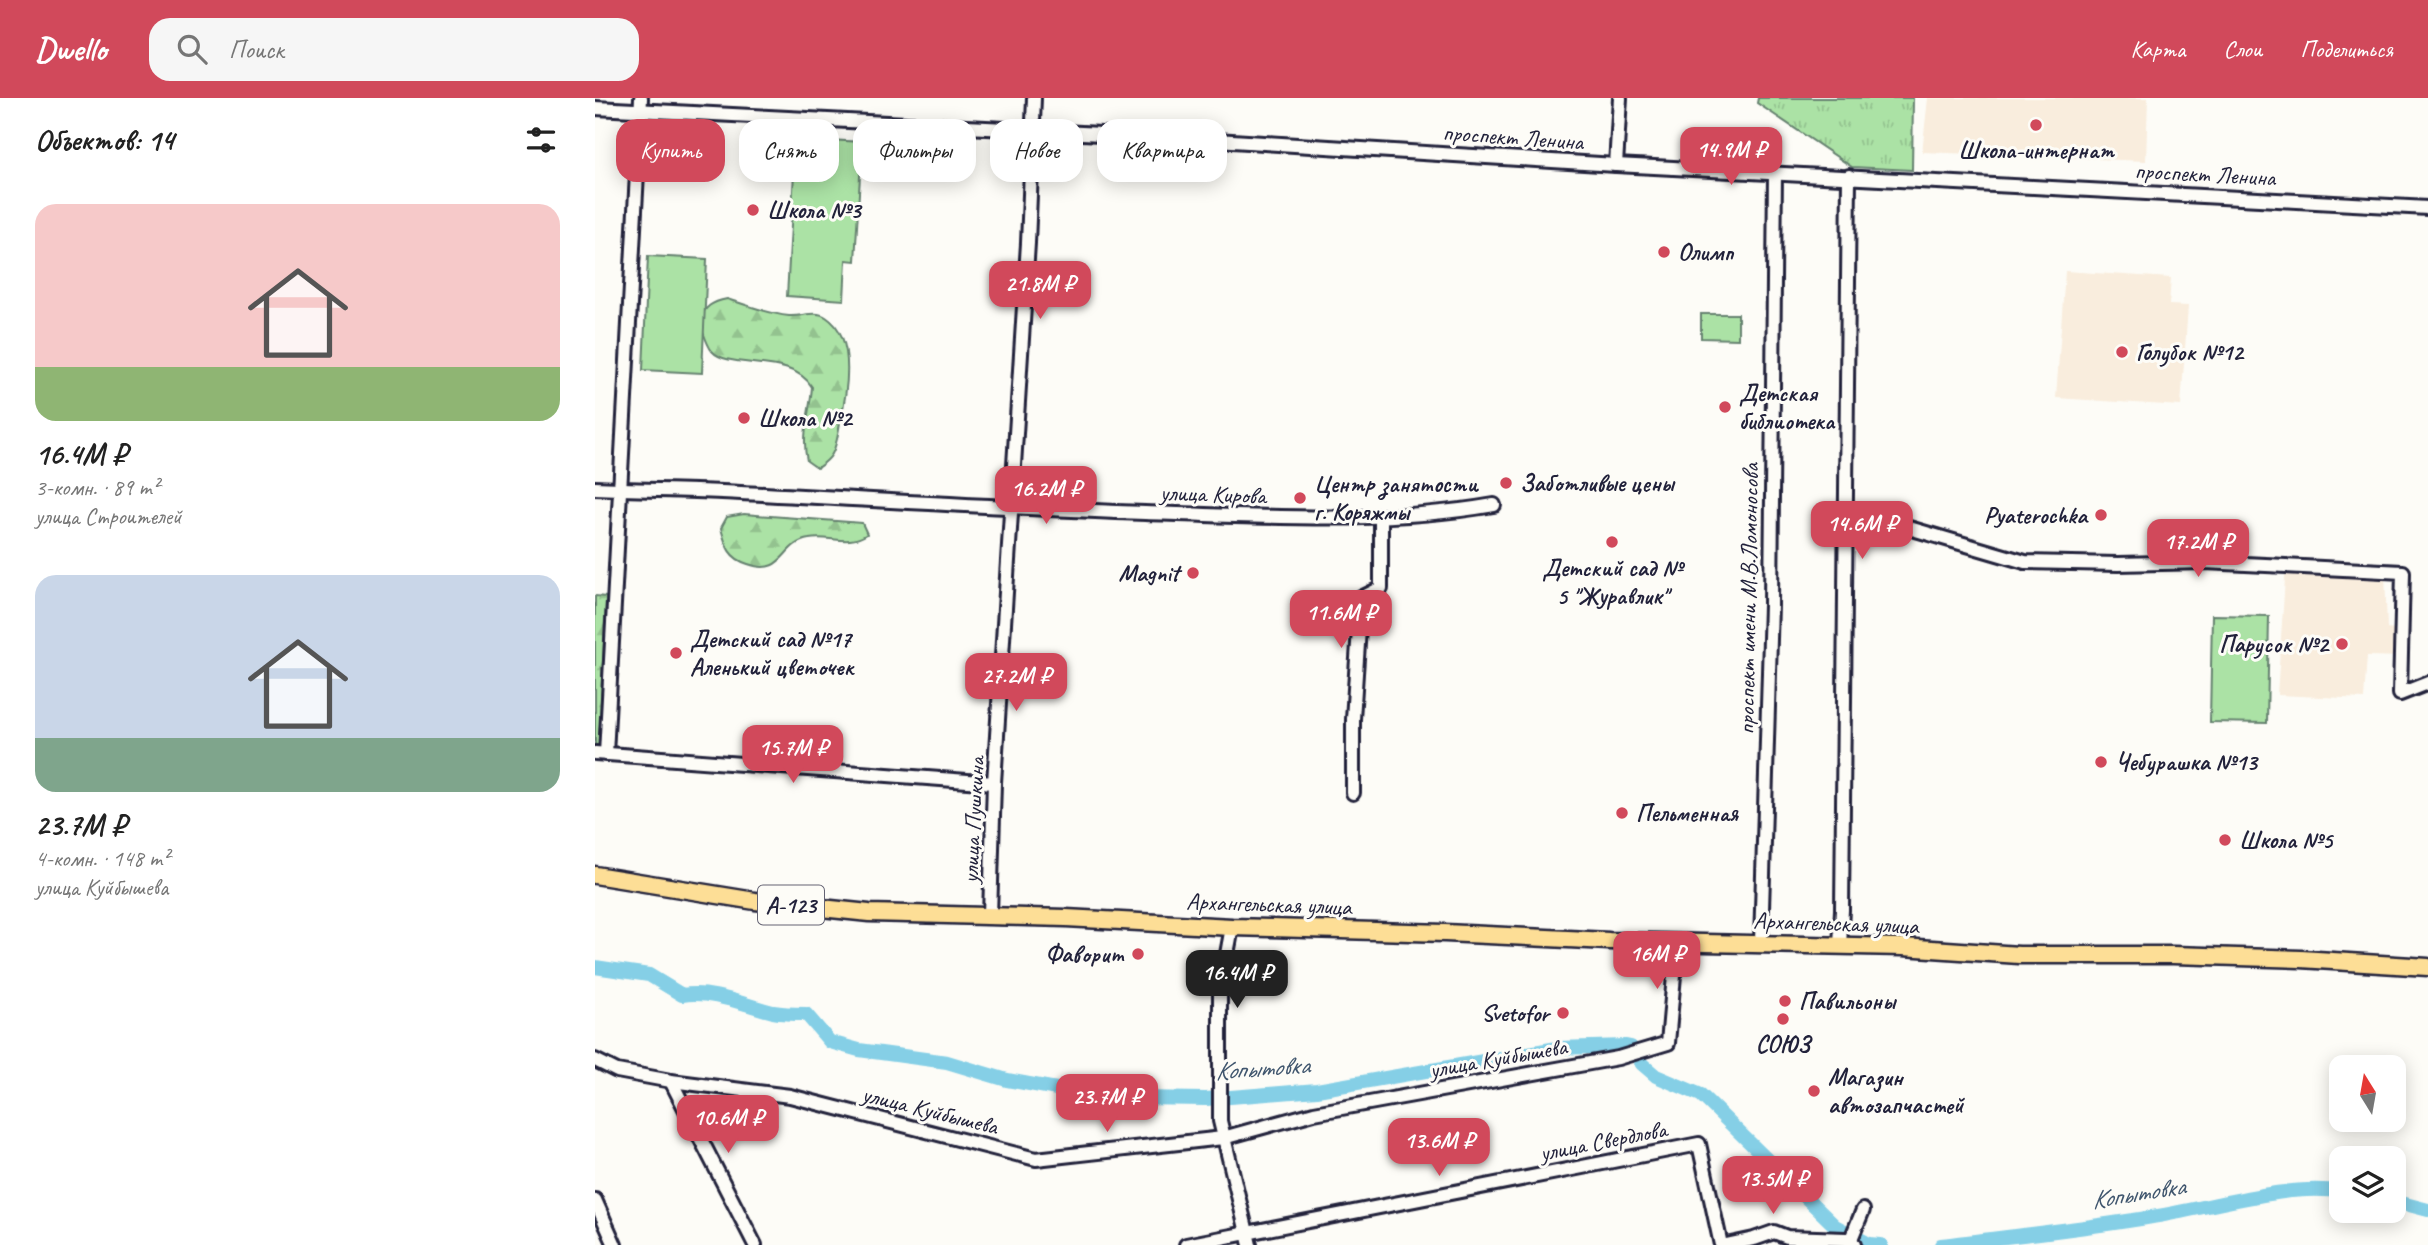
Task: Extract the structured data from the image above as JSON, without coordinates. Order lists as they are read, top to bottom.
{
  "streets": {
    "main road": ["Архангельская улица", "А-123"],
    "street": [
      "проспект Ленина",
      "улица Кирова",
      "проспект имени М.В.Ломоносова",
      "улица Пушкина",
      "улица Куйбышева",
      "улица Свердлова"
    ]
  },
  "crossings": [
    ["проспект Ленина", "проспект имени М.В.Ломоносова"],
    ["улица Кирова", "улица Пушкина"],
    ["проспект имени М.В.Ломоносова", "Архангельская улица"],
    ["улица Пушкина", "Архангельская улица"],
    ["улица Пушкина", "А-123"],
    ["Архангельская улица", "А-123"],
    ["Архангельская улица", "улица Куйбышева"]
  ],
  "water": ["Копытовка"],
  "places": [
    "Школа-интернат",
    "Школа №3",
    "Олимп",
    "Голубок №12",
    "Детская библиотека",
    "Школа №2",
    "Заботливые цены",
    "Центр занятости г. Коряжмы",
    "Pyaterochka",
    "Детский сад № 5 \"Журавлик\"",
    "Magnit",
    "Парусок №2",
    "Детский сад №17 Аленький цветочек",
    "Чебурашка №13",
    "Пельменная",
    "Школа №5",
    "Фаворит",
    "Павильоны",
    "Svetofor",
    "СОЮЗ",
    "Магазин автозапчастей"
  ],
  "north": "top",
  "page": {
    "header": "Dwello",
    "search": "Поиск",
    "nav": ["Карта", "Слои", "Поделиться"],
    "heading": "Объектов: 14",
    "chip": [
      "Купить",
      "Снять",
      "Фильтры",
      "Новое",
      "Квартира"
    ],
    "price": [
      "14.9M ₽",
      "21.8M ₽",
      "16.2M ₽",
      "14.6M ₽",
      "17.2M ₽",
      "11.6M ₽",
      "27.2M ₽",
      "15.7M ₽",
      "16M ₽",
      "16.4M ₽",
      "23.7M ₽",
      "10.6M ₽",
      "13.6M ₽",
      "13.5M ₽"
    ],
    "list": [
      {
        "name": "16.4M ₽",
        "note": "3-комн. · 89 m² · улица Строителей"
      },
      {
        "name": "23.7M ₽",
        "note": "4-комн. · 148 m² · улица Куйбышева"
      }
    ]
  }
}
